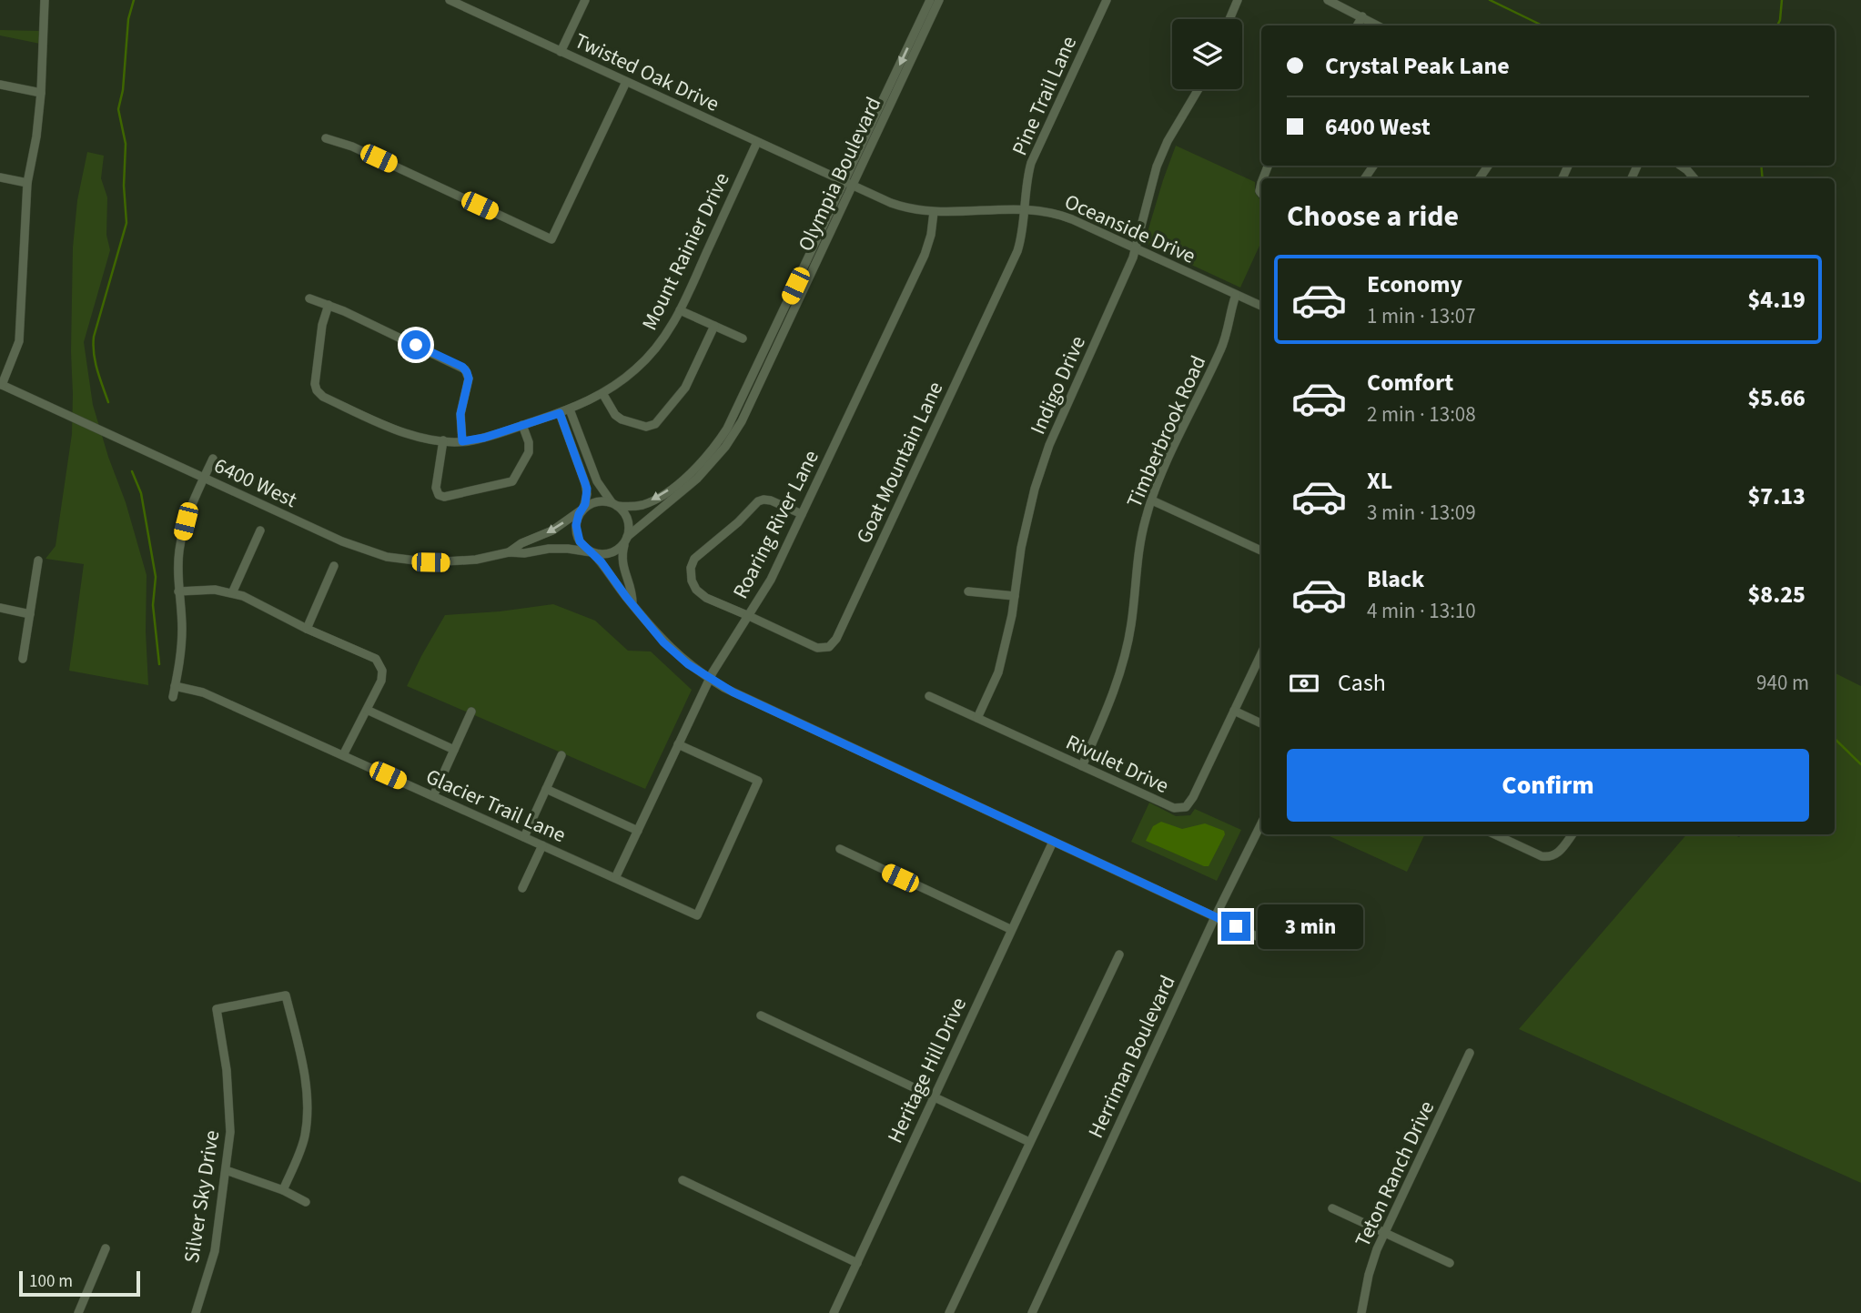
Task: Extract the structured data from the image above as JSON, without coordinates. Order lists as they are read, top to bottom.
{
  "streets": {
    "street": [
      "Twisted Oak Drive",
      "Pine Trail Lane",
      "Olympia Boulevard",
      "Oceanside Drive",
      "Mount Rainier Drive",
      "Indigo Drive",
      "Timberbrook Road",
      "Goat Mountain Lane",
      "6400 West",
      "Roaring River Lane",
      "Rivulet Drive",
      "Glacier Trail Lane",
      "Herriman Boulevard",
      "Heritage Hill Drive",
      "Teton Ranch Drive",
      "Silver Sky Drive"
    ]
  },
  "crossings": [
    ["Twisted Oak Drive", "Oceanside Drive"],
    ["Twisted Oak Drive", "Mount Rainier Drive"],
    ["Pine Trail Lane", "Oceanside Drive"],
    ["Pine Trail Lane", "Goat Mountain Lane"],
    ["Olympia Boulevard", "Oceanside Drive"],
    ["Olympia Boulevard", "6400 West"],
    ["Oceanside Drive", "Indigo Drive"],
    ["Oceanside Drive", "Timberbrook Road"],
    ["Oceanside Drive", "Goat Mountain Lane"],
    ["Oceanside Drive", "Roaring River Lane"],
    ["Indigo Drive", "Rivulet Drive"],
    ["Timberbrook Road", "Rivulet Drive"],
    ["Goat Mountain Lane", "Roaring River Lane"],
    ["Roaring River Lane", "Glacier Trail Lane"]
  ],
  "scale_bar": "100 m",
  "page": {
    "banner": ["Crystal Peak Lane", "6400 West"],
    "heading": "Choose a ride",
    "list": [
      {
        "name": "Economy",
        "note": "1 min · 13:07",
        "value": "$4.19"
      },
      {
        "name": "Comfort",
        "note": "2 min · 13:08",
        "value": "$5.66"
      },
      {
        "name": "XL",
        "note": "3 min · 13:09",
        "value": "$7.13"
      },
      {
        "name": "Black",
        "note": "4 min · 13:10",
        "value": "$8.25"
      }
    ],
    "pay": ["Cash", "940 m"],
    "buttons": "Confirm",
    "bubble": "3 min",
    "scale": "100 m"
  }
}
